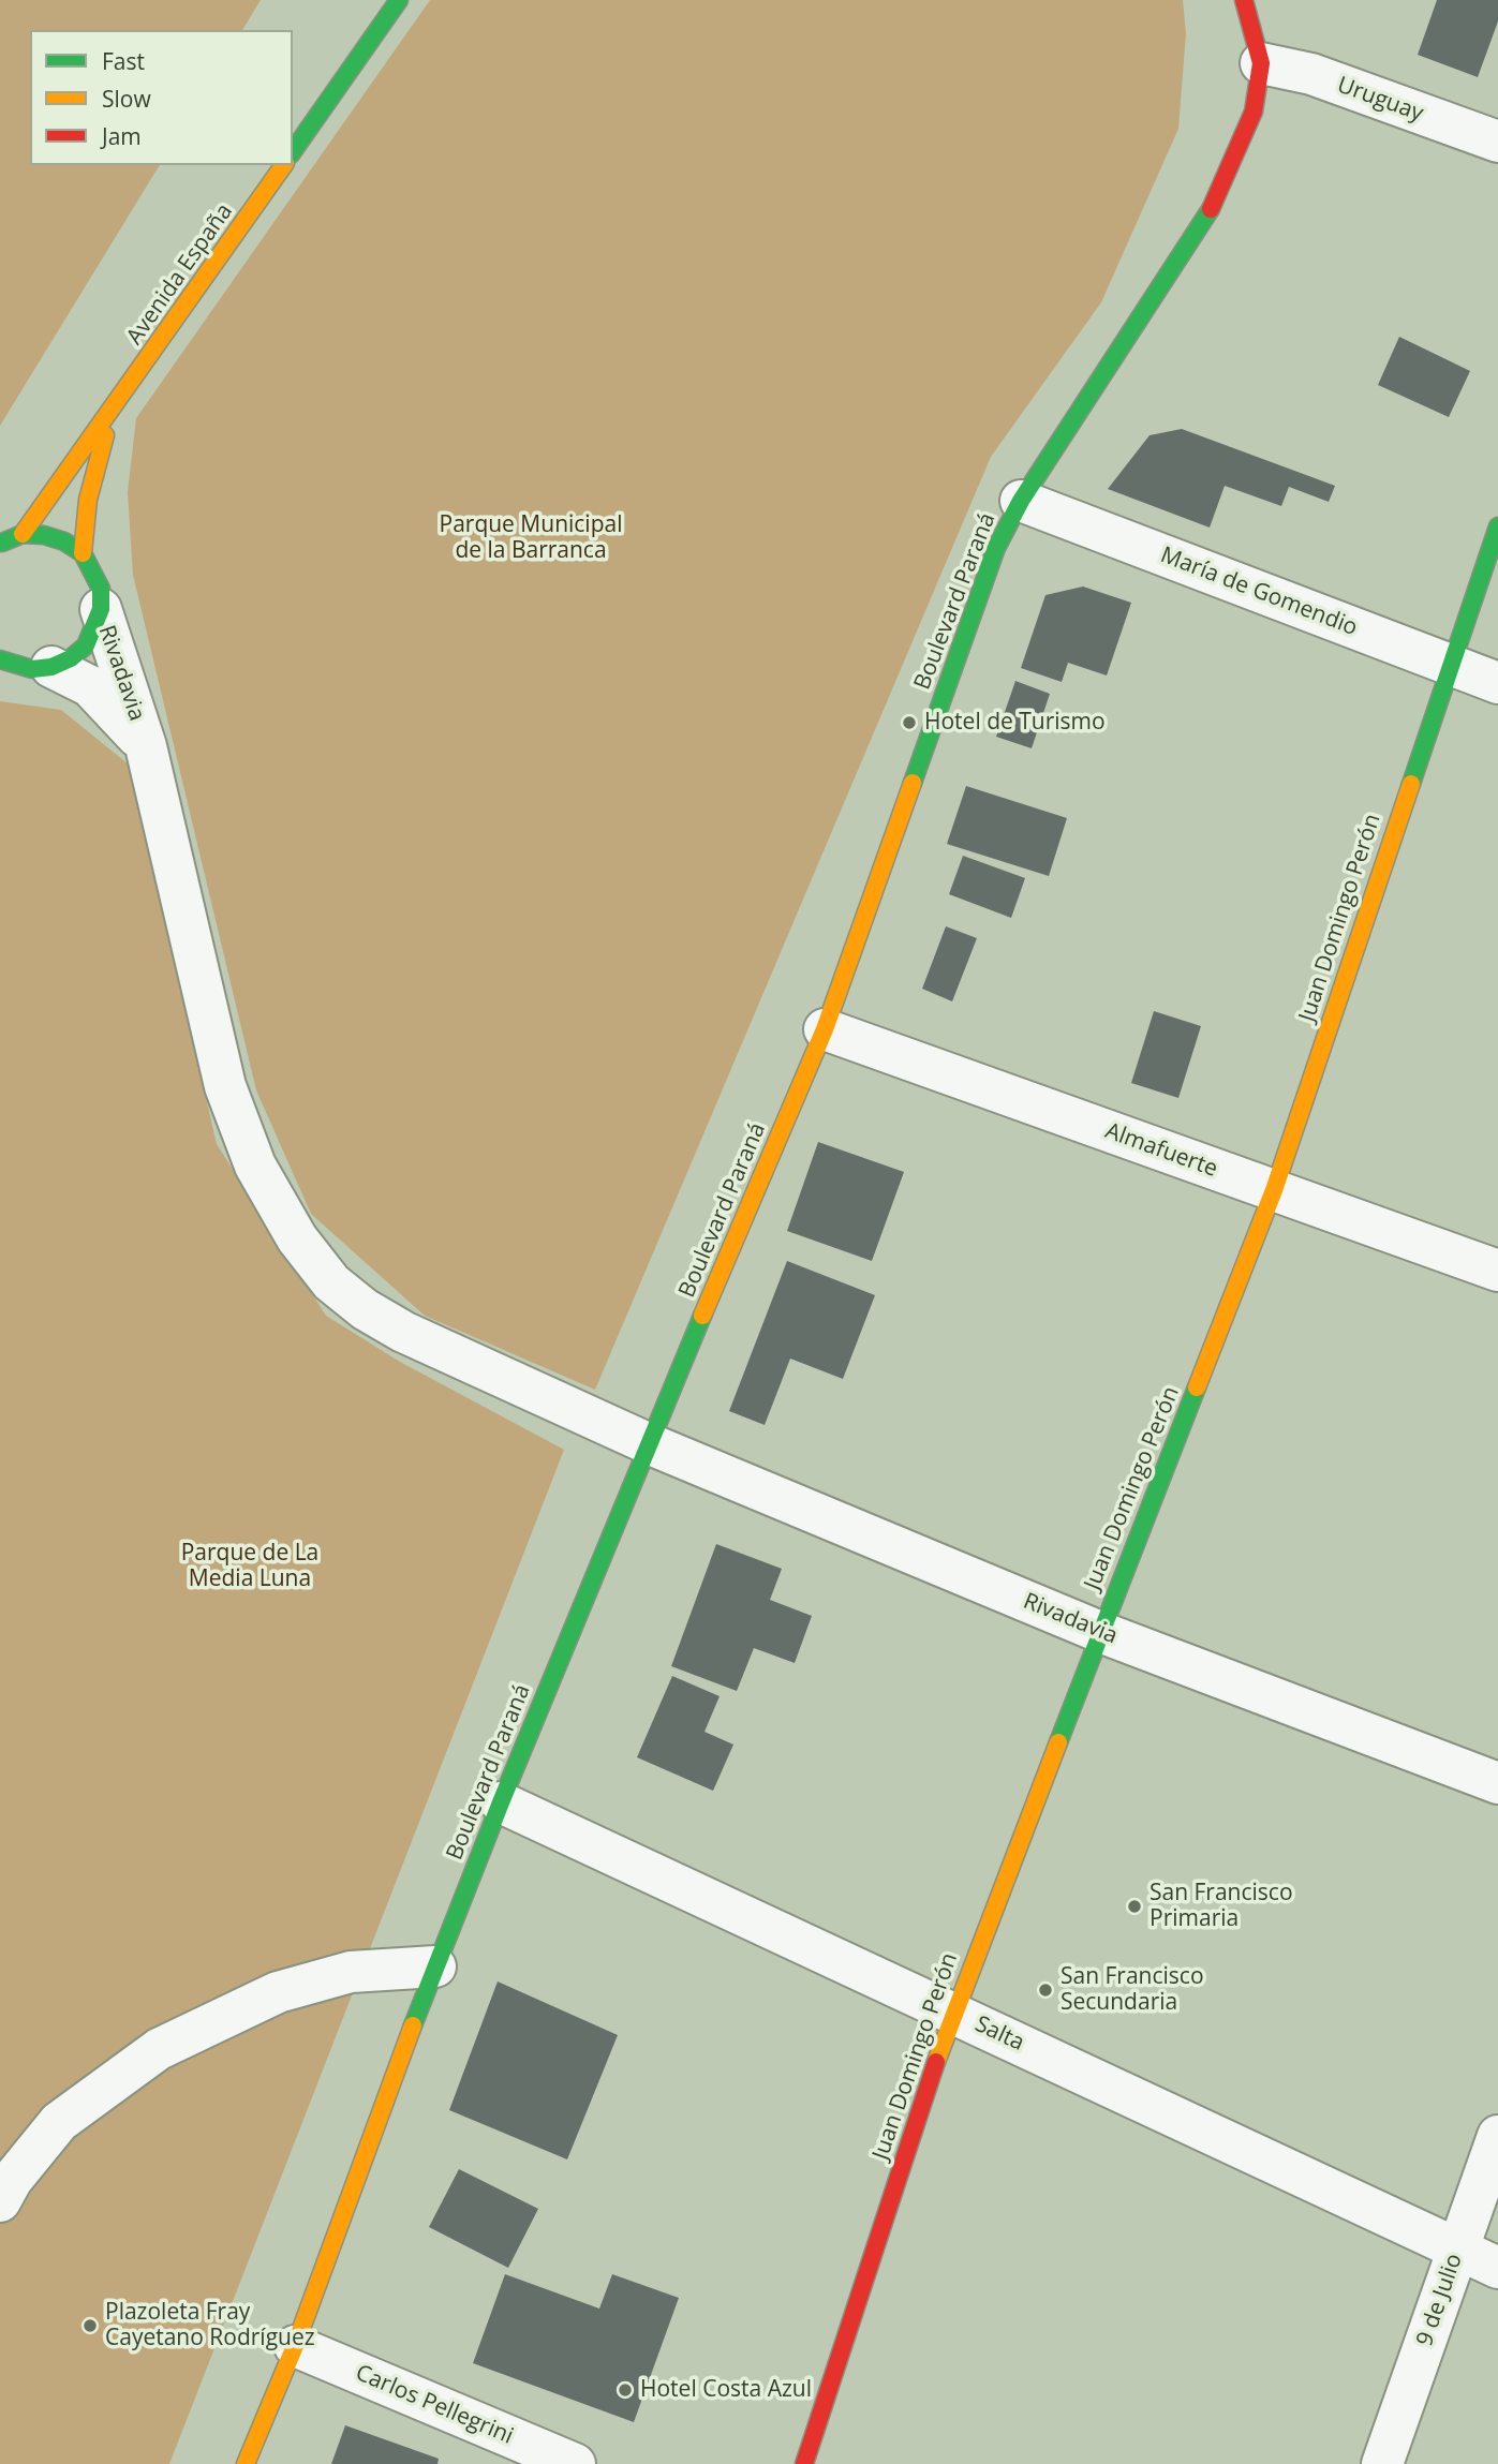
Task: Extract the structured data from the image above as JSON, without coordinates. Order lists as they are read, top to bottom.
{
  "streets": {
    "street": [
      "Uruguay",
      "Avenida España",
      "María de Gomendio",
      "Boulevard Paraná",
      "Rivadavia",
      "Juan Domingo Perón",
      "Almafuerte",
      "Salta",
      "9 de Julio",
      "Carlos Pellegrini"
    ]
  },
  "crossings": [
    ["Uruguay", "Boulevard Paraná"],
    ["María de Gomendio", "Boulevard Paraná"],
    ["María de Gomendio", "Juan Domingo Perón"],
    ["Boulevard Paraná", "Rivadavia"],
    ["Boulevard Paraná", "Almafuerte"],
    ["Boulevard Paraná", "Salta"],
    ["Boulevard Paraná", "Carlos Pellegrini"],
    ["Rivadavia", "Juan Domingo Perón"],
    ["Juan Domingo Perón", "Almafuerte"],
    ["Juan Domingo Perón", "Salta"],
    ["Salta", "9 de Julio"]
  ],
  "parks": ["Parque Municipal de la Barranca", "Parque de La Media Luna"],
  "places": [
    "Hotel de Turismo",
    "San Francisco Primaria",
    "San Francisco Secundaria",
    "Plazoleta Fray Cayetano Rodríguez",
    "Hotel Costa Azul"
  ],
  "legend": ["Fast", "Slow", "Jam"]
}
